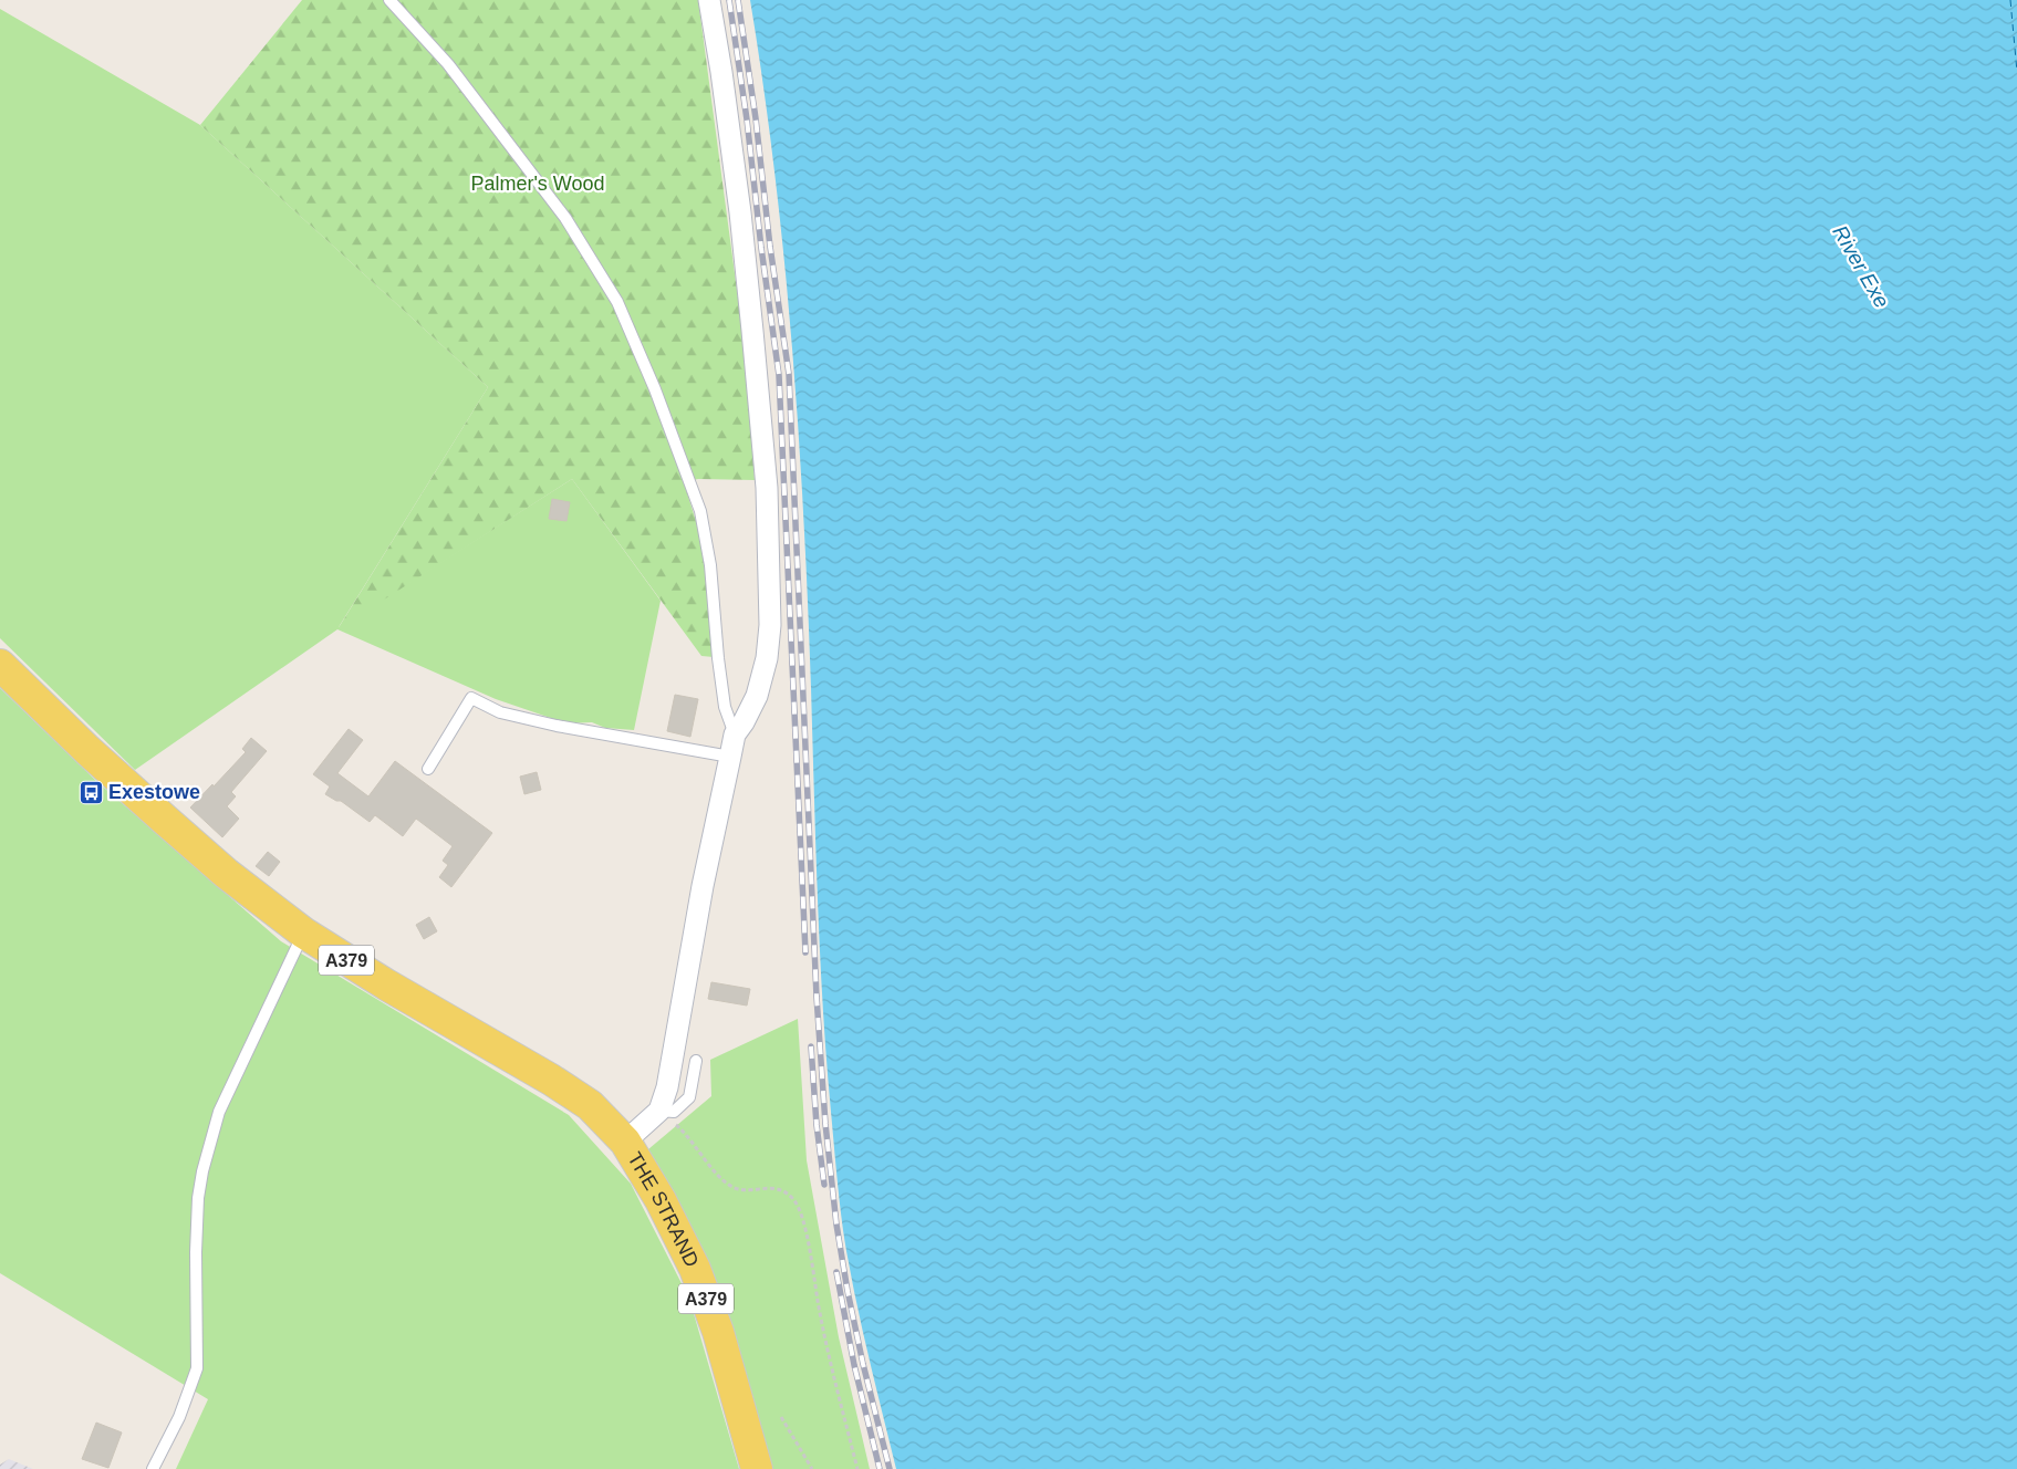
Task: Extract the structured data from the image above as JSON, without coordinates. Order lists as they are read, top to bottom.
{
  "streets": {
    "main road": ["A379", "THE STRAND"]
  },
  "crossings": [
    ["A379", "THE STRAND"]
  ],
  "water": ["River Exe"],
  "parks": ["Palmer's Wood"],
  "places": {
    "bus stop": ["Exestowe"]
  }
}
